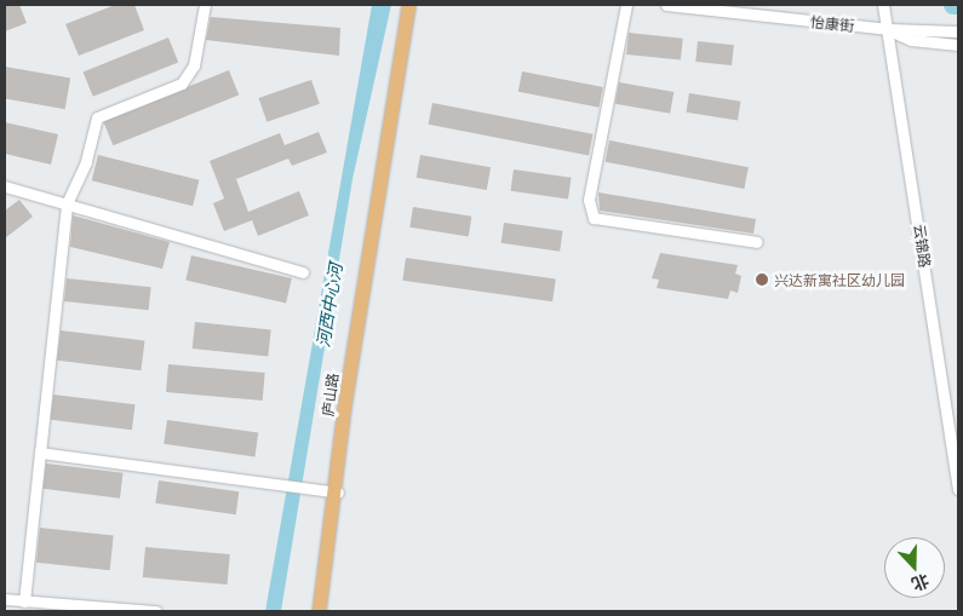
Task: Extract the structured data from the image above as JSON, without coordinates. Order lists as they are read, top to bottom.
{
  "streets": {
    "main road": ["庐山路"],
    "street": ["怡康街", "云锦路"]
  },
  "crossings": [
    ["怡康街", "云锦路"]
  ],
  "water": ["河西中心河"],
  "places": ["兴达新寓社区幼儿园"],
  "north": "bottom"
}
